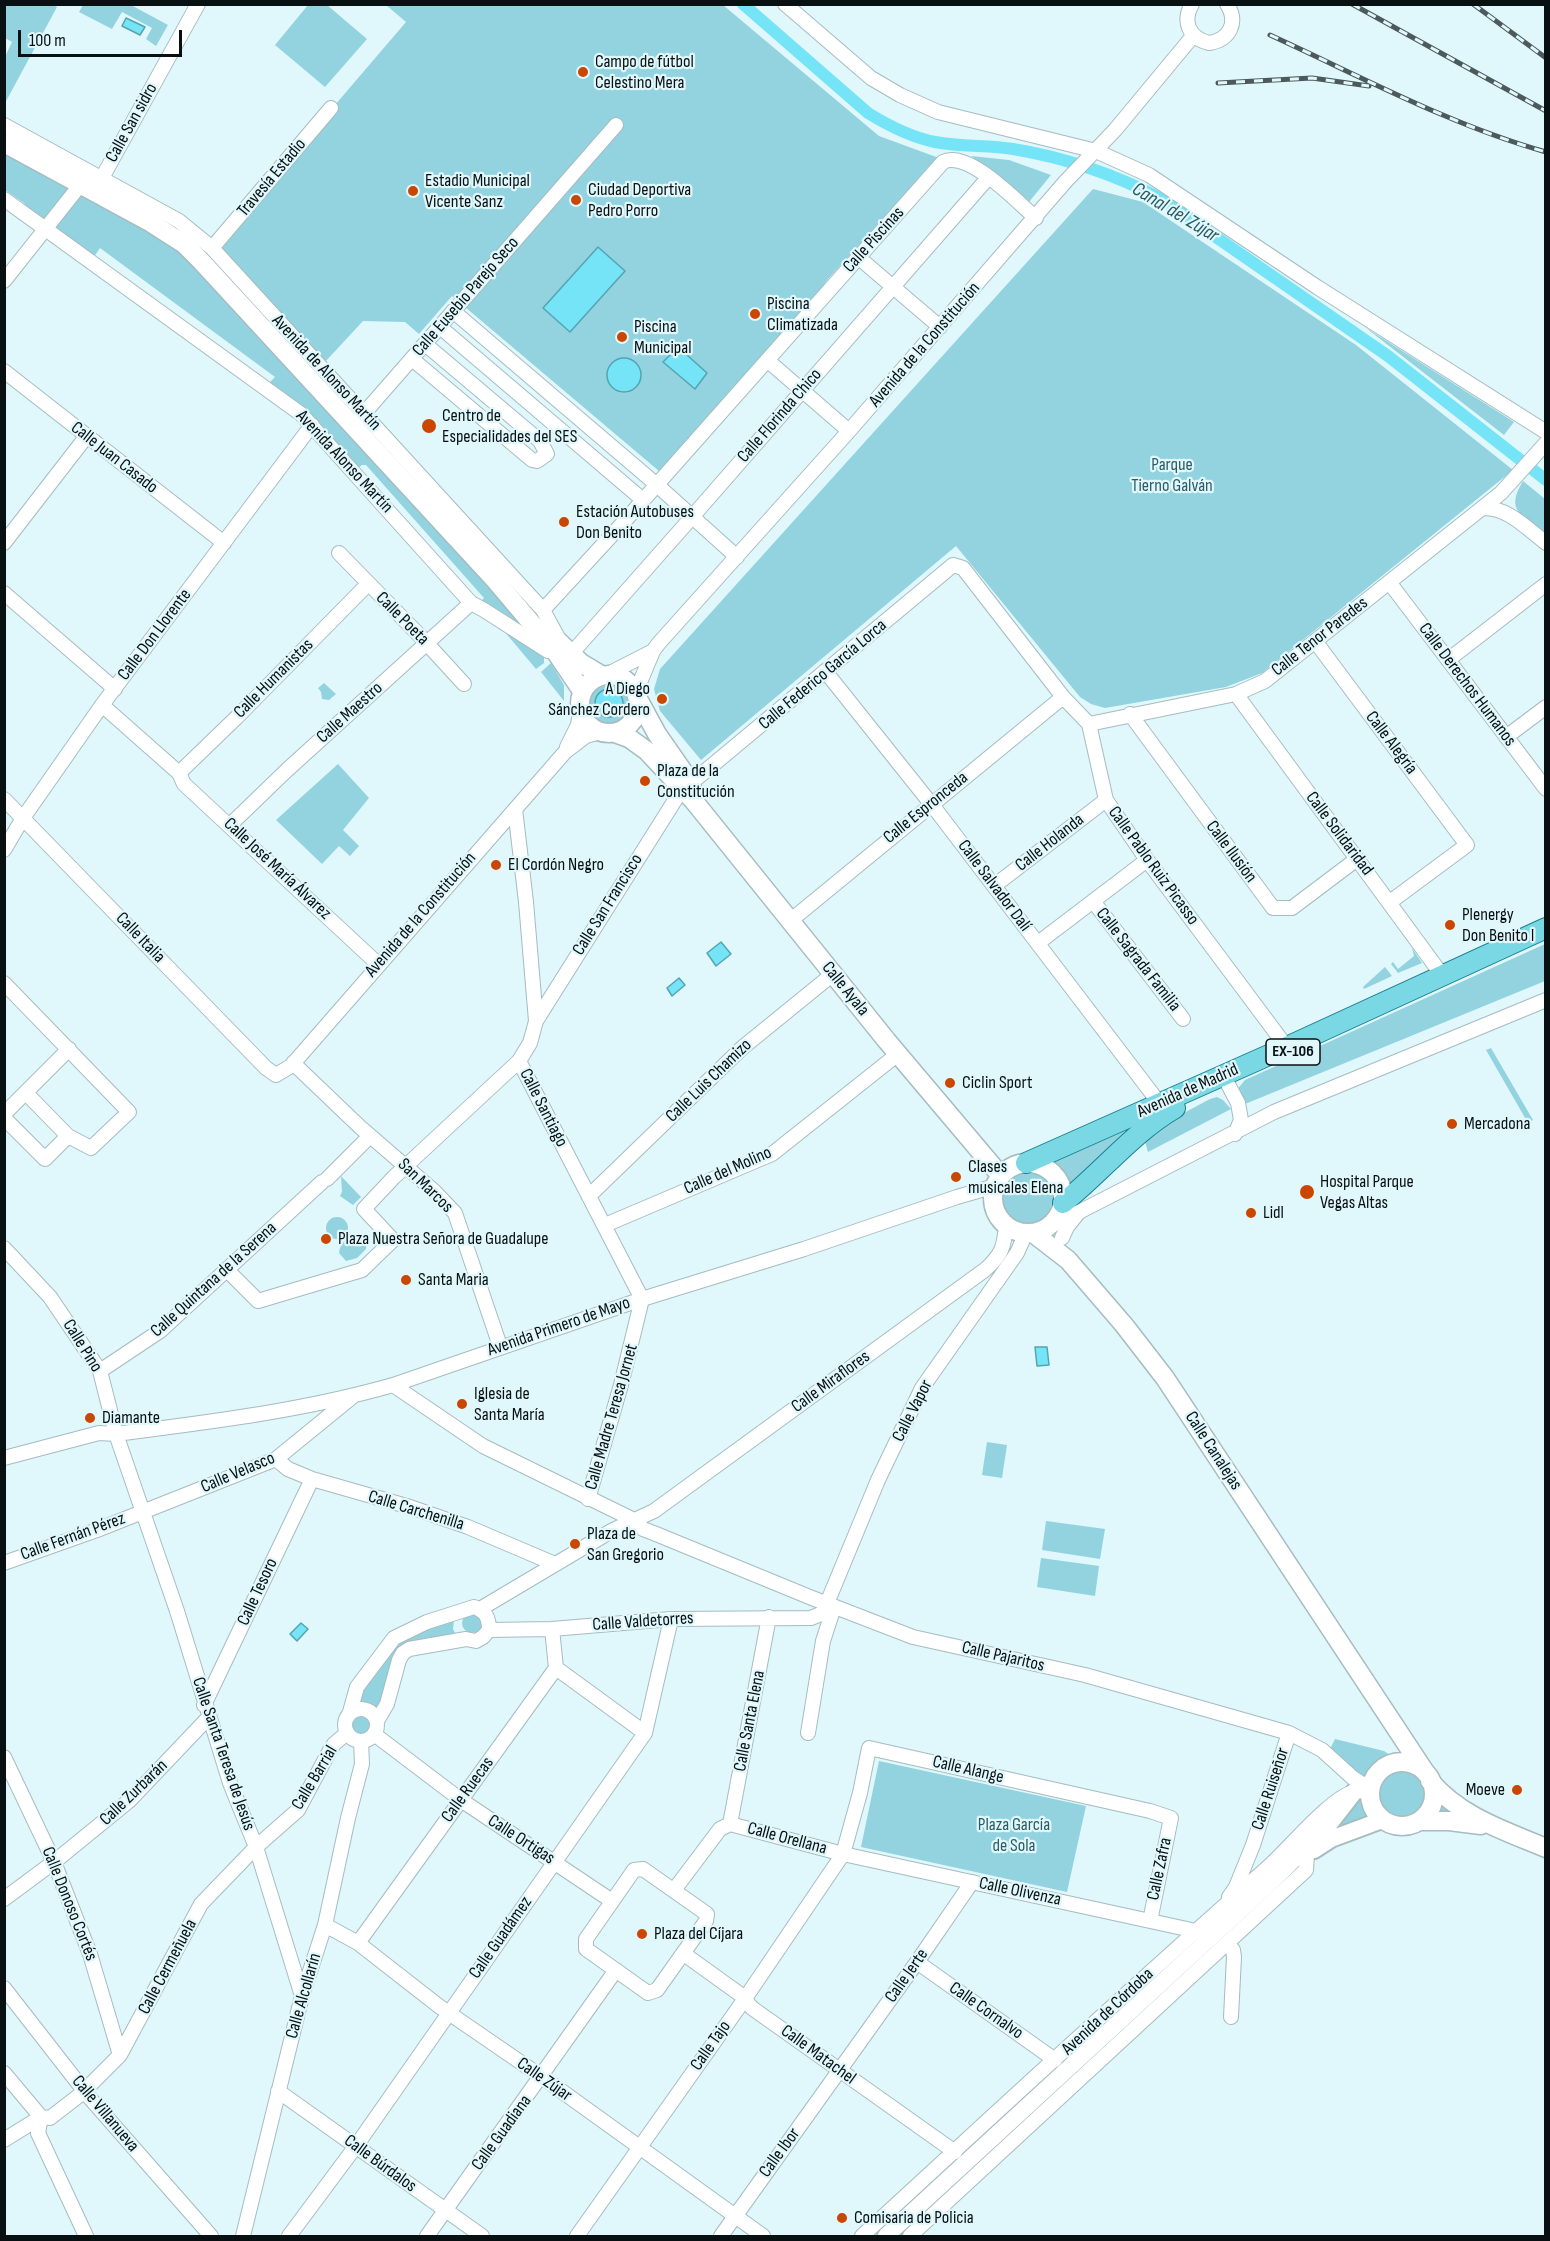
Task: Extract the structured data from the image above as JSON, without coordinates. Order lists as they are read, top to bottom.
{
  "streets": {
    "main road": [
      "Avenida de Alonso Martín",
      "Calle Ayala",
      "EX-106",
      "Avenida de Madrid",
      "Calle Canalejas"
    ],
    "street": [
      "Calle San sidro",
      "Travesía Estadio",
      "Calle Piscinas",
      "Calle Eusebio Parejo Seco",
      "Avenida de la Constitución",
      "Calle Florinda Chico",
      "Calle Juan Casado",
      "Avenida Alonso Martín",
      "Calle Poeta",
      "Calle Don Llorente",
      "Calle Tenor Paredes",
      "Calle Federico García Lorca",
      "Calle Humanistas",
      "Calle Derechos Humanos",
      "Calle Maestro",
      "Calle Alegría",
      "Calle Espronceda",
      "Calle Solidaridad",
      "Calle Holanda",
      "Calle Ilusión",
      "Calle Pablo Ruiz Picasso",
      "Calle José María Álvarez",
      "Calle Salvador Dalí",
      "Calle San Francisco",
      "Calle Italia",
      "Calle Sagrada Familia",
      "Calle Luis Chamizo",
      "Calle Santiago",
      "Calle del Molino",
      "San Marcos",
      "Calle Quintana de la Serena",
      "Avenida Primero de Mayo",
      "Calle Pino",
      "Calle Miraflores",
      "Calle Vapor",
      "Calle Madre Teresa Jornet",
      "Calle Velasco",
      "Calle Carchenilla",
      "Calle Fernán Pérez",
      "Calle Tesoro",
      "Calle Valdetorres",
      "Calle Pajaritos",
      "Calle Santa Elena",
      "Calle Santa Teresa de Jesús",
      "Calle Alange",
      "Calle Barrial",
      "Calle Ruiseñor",
      "Calle Ruecas",
      "Calle Zurbarán",
      "Calle Orellana",
      "Calle Ortigas",
      "Calle Zafra",
      "Calle Olivenza",
      "Calle Donoso Cortés",
      "Calle Guadámez",
      "Calle Cermeñuela",
      "Calle Jerte",
      "Calle Alcollarín",
      "Calle Cornalvo",
      "Avenida de Córdoba",
      "Calle Tajo",
      "Calle Matachel",
      "Calle Zújar",
      "Calle Villanueva",
      "Calle Guadiana",
      "Calle Ibor",
      "Calle Búrdalos"
    ]
  },
  "crossings": [
    ["Calle San sidro", "Avenida de Alonso Martín"],
    ["Calle San sidro", "Avenida Alonso Martín"],
    ["Travesía Estadio", "Avenida de Alonso Martín"],
    ["Calle Piscinas", "Avenida de la Constitución"],
    ["Calle Piscinas", "Avenida de Alonso Martín"],
    ["Calle Piscinas", "Calle Florinda Chico"],
    ["Calle Eusebio Parejo Seco", "Avenida de Alonso Martín"],
    ["Avenida de la Constitución", "Avenida de Alonso Martín"],
    ["Avenida de la Constitución", "Avenida Alonso Martín"],
    ["Avenida de la Constitución", "Calle José María Álvarez"],
    ["Avenida de la Constitución", "Calle Italia"],
    ["Avenida de la Constitución", "Calle Ayala"],
    ["Avenida de la Constitución", "Calle Santiago"],
    ["Avenida de la Constitución", "San Marcos"],
    ["Avenida de Alonso Martín", "Calle Florinda Chico"],
    ["Avenida de Alonso Martín", "Avenida Alonso Martín"],
    ["Avenida de Alonso Martín", "Calle Ayala"],
    ["Calle Juan Casado", "Calle Don Llorente"],
    ["Avenida Alonso Martín", "Calle Don Llorente"],
    ["Avenida Alonso Martín", "Calle Maestro"],
    ["Avenida Alonso Martín", "Calle Ayala"],
    ["Calle Poeta", "Calle Humanistas"],
    ["Calle Poeta", "Calle Maestro"],
    ["Calle Don Llorente", "Calle José María Álvarez"],
    ["Calle Don Llorente", "Calle Italia"],
    ["Calle Tenor Paredes", "Calle Derechos Humanos"],
    ["Calle Tenor Paredes", "Calle Alegría"],
    ["Calle Tenor Paredes", "Calle Solidaridad"],
    ["Calle Tenor Paredes", "Calle Ilusión"],
    ["Calle Tenor Paredes", "Calle Pablo Ruiz Picasso"],
    ["Calle Federico García Lorca", "Calle Espronceda"],
    ["Calle Federico García Lorca", "Calle Salvador Dalí"],
    ["Calle Federico García Lorca", "Calle San Francisco"],
    ["Calle Federico García Lorca", "Calle Ayala"],
    ["Calle Humanistas", "Calle José María Álvarez"],
    ["Calle Maestro", "Calle José María Álvarez"],
    ["Calle Alegría", "Calle Solidaridad"],
    ["Calle Espronceda", "Calle Salvador Dalí"],
    ["Calle Espronceda", "Calle Ayala"],
    ["Calle Solidaridad", "Calle Ilusión"],
    ["Calle Solidaridad", "Avenida de Madrid"],
    ["Calle Holanda", "Calle Pablo Ruiz Picasso"],
    ["Calle Holanda", "Calle Salvador Dalí"],
    ["Calle Pablo Ruiz Picasso", "Avenida de Madrid"],
    ["Calle Salvador Dalí", "Avenida de Madrid"],
    ["Calle San Francisco", "Calle Ayala"],
    ["Calle San Francisco", "Calle Santiago"],
    ["Calle Ayala", "Calle Luis Chamizo"],
    ["Calle Ayala", "Avenida de Madrid"],
    ["Calle Ayala", "Calle del Molino"],
    ["Calle Ayala", "Avenida Primero de Mayo"],
    ["Calle Ayala", "Calle Miraflores"],
    ["Calle Ayala", "Calle Vapor"],
    ["Calle Ayala", "Calle Canalejas"],
    ["Calle Luis Chamizo", "Calle Santiago"],
    ["Avenida de Madrid", "Avenida Primero de Mayo"],
    ["Avenida de Madrid", "Calle Miraflores"],
    ["Avenida de Madrid", "Calle Vapor"],
    ["Avenida de Madrid", "Calle Canalejas"],
    ["Calle Santiago", "Calle del Molino"],
    ["Calle Santiago", "Avenida Primero de Mayo"],
    ["Calle Santiago", "Calle Madre Teresa Jornet"],
    ["San Marcos", "Calle Quintana de la Serena"],
    ["San Marcos", "Avenida Primero de Mayo"],
    ["Calle Quintana de la Serena", "Calle Pino"],
    ["Avenida Primero de Mayo", "Calle Pino"],
    ["Avenida Primero de Mayo", "Calle Miraflores"],
    ["Avenida Primero de Mayo", "Calle Vapor"],
    ["Avenida Primero de Mayo", "Calle Madre Teresa Jornet"],
    ["Avenida Primero de Mayo", "Calle Canalejas"],
    ["Avenida Primero de Mayo", "Calle Velasco"],
    ["Calle Pino", "Calle Velasco"],
    ["Calle Pino", "Calle Fernán Pérez"],
    ["Calle Pino", "Calle Santa Teresa de Jesús"],
    ["Calle Miraflores", "Calle Vapor"],
    ["Calle Miraflores", "Calle Canalejas"],
    ["Calle Miraflores", "Calle Pajaritos"],
    ["Calle Vapor", "Calle Canalejas"],
    ["Calle Vapor", "Calle Valdetorres"],
    ["Calle Vapor", "Calle Pajaritos"],
    ["Calle Canalejas", "Calle Pajaritos"],
    ["Calle Canalejas", "Avenida de Córdoba"],
    ["Calle Velasco", "Calle Carchenilla"],
    ["Calle Velasco", "Calle Fernán Pérez"],
    ["Calle Velasco", "Calle Santa Teresa de Jesús"],
    ["Calle Carchenilla", "Calle Tesoro"],
    ["Calle Fernán Pérez", "Calle Santa Teresa de Jesús"],
    ["Calle Tesoro", "Calle Santa Teresa de Jesús"],
    ["Calle Tesoro", "Calle Zurbarán"],
    ["Calle Valdetorres", "Calle Pajaritos"],
    ["Calle Valdetorres", "Calle Santa Elena"],
    ["Calle Valdetorres", "Calle Guadámez"],
    ["Calle Valdetorres", "Calle Alcollarín"],
    ["Calle Pajaritos", "Calle Ruiseñor"],
    ["Calle Pajaritos", "Avenida de Córdoba"],
    ["Calle Santa Elena", "Calle Orellana"],
    ["Calle Santa Teresa de Jesús", "Calle Barrial"],
    ["Calle Santa Teresa de Jesús", "Calle Zurbarán"],
    ["Calle Santa Teresa de Jesús", "Calle Cermeñuela"],
    ["Calle Santa Teresa de Jesús", "Calle Alcollarín"],
    ["Calle Alange", "Calle Orellana"],
    ["Calle Alange", "Calle Zafra"],
    ["Calle Alange", "Calle Olivenza"],
    ["Calle Alange", "Calle Tajo"],
    ["Calle Barrial", "Calle Ortigas"],
    ["Calle Barrial", "Calle Cermeñuela"],
    ["Calle Barrial", "Calle Alcollarín"],
    ["Calle Ruiseñor", "Avenida de Córdoba"],
    ["Calle Ruecas", "Calle Ortigas"],
    ["Calle Ruecas", "Calle Zújar"],
    ["Calle Zurbarán", "Calle Donoso Cortés"],
    ["Calle Orellana", "Calle Olivenza"],
    ["Calle Orellana", "Calle Tajo"],
    ["Calle Ortigas", "Calle Guadámez"],
    ["Calle Ortigas", "Calle Alcollarín"],
    ["Calle Zafra", "Calle Olivenza"],
    ["Calle Olivenza", "Calle Jerte"],
    ["Calle Olivenza", "Avenida de Córdoba"],
    ["Calle Olivenza", "Calle Tajo"],
    ["Calle Donoso Cortés", "Calle Cermeñuela"],
    ["Calle Guadámez", "Calle Zújar"],
    ["Calle Guadámez", "Calle Búrdalos"],
    ["Calle Cermeñuela", "Calle Villanueva"],
    ["Calle Jerte", "Calle Cornalvo"],
    ["Calle Jerte", "Calle Matachel"],
    ["Calle Jerte", "Calle Ibor"],
    ["Calle Alcollarín", "Calle Zújar"],
    ["Calle Alcollarín", "Calle Búrdalos"],
    ["Calle Cornalvo", "Avenida de Córdoba"],
    ["Avenida de Córdoba", "Calle Matachel"],
    ["Calle Tajo", "Calle Matachel"],
    ["Calle Tajo", "Calle Zújar"],
    ["Calle Matachel", "Calle Ibor"],
    ["Calle Zújar", "Calle Guadiana"],
    ["Calle Zújar", "Calle Ibor"],
    ["Calle Guadiana", "Calle Búrdalos"]
  ],
  "water": ["Canal del Zújar"],
  "parks": ["Parque Tierno Galván", "Plaza García de Sola"],
  "places": [
    "Campo de fútbol Celestino Mera",
    "Estadio Municipal Vicente Sanz",
    "Ciudad Deportiva Pedro Porro",
    "Piscina Climatizada",
    "Piscina Municipal",
    "Centro de Especialidades del SES",
    "Estación Autobuses Don Benito",
    "A Diego Sánchez Cordero",
    "Plaza de la Constitución",
    "El Cordón Negro",
    "Plenergy Don Benito I",
    "Ciclin Sport",
    "Mercadona",
    "Clases musicales Elena",
    "Hospital Parque Vegas Altas",
    "Lidl",
    "Plaza Nuestra Señora de Guadalupe",
    "Santa Maria",
    "Iglesia de Santa María",
    "Diamante",
    "Plaza de San Gregorio",
    "Moeve",
    "Plaza del Cíjara",
    "Comisaria de Policia"
  ],
  "scale_bar": "100 m"
}
